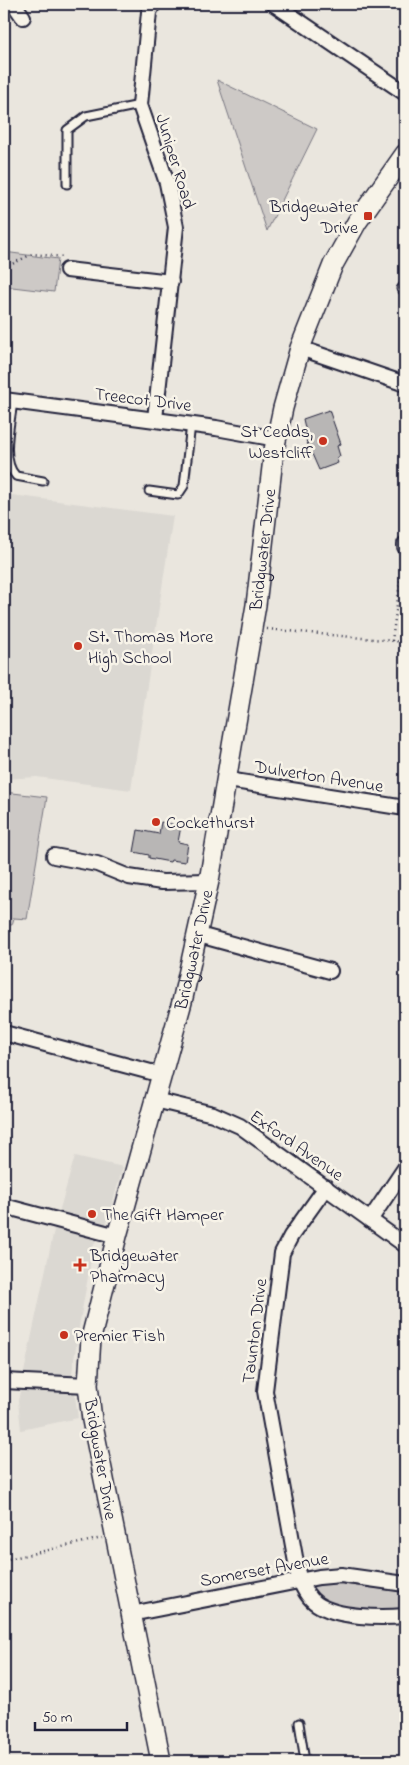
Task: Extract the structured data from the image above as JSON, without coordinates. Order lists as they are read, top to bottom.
{
  "streets": {
    "street": [
      "Juniper Road",
      "Treecot Drive",
      "Bridgwater Drive",
      "Dulverton Avenue",
      "Exford Avenue",
      "Taunton Drive",
      "Somerset Avenue"
    ]
  },
  "crossings": [
    ["Juniper Road", "Treecot Drive"],
    ["Treecot Drive", "Bridgwater Drive"],
    ["Bridgwater Drive", "Dulverton Avenue"],
    ["Bridgwater Drive", "Exford Avenue"],
    ["Bridgwater Drive", "Somerset Avenue"],
    ["Exford Avenue", "Taunton Drive"],
    ["Taunton Drive", "Somerset Avenue"]
  ],
  "places": {
    "transit": ["Bridgewater Drive"],
    "other": [
      "St Cedds, Westcliff",
      "St. Thomas More High School",
      "Cockethurst",
      "The Gift Hamper",
      "Premier Fish"
    ],
    "health": ["Bridgewater Pharmacy"]
  },
  "scale_bar": "50 m"
}
